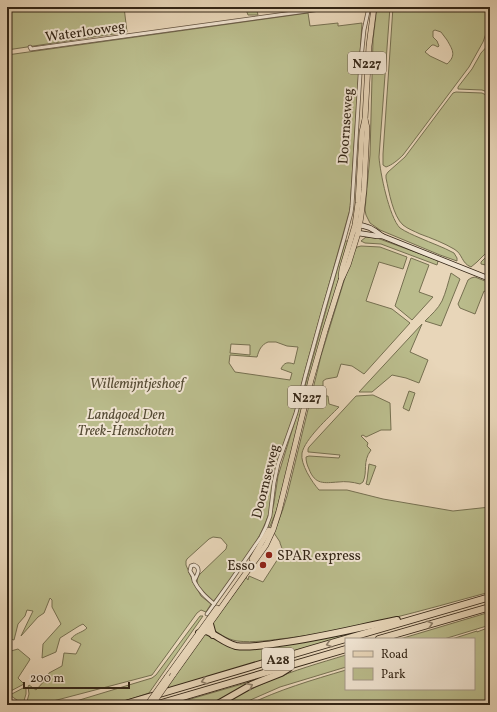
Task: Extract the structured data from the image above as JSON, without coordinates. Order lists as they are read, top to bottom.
{
  "streets": {
    "highway": ["A28"],
    "main road": ["N227", "Doornseweg"],
    "street": ["Waterlooweg"]
  },
  "crossings": [
    ["Doornseweg", "A28"]
  ],
  "parks": ["Willemijntjeshoef", "Landgoed Den Treek-Henschoten"],
  "places": ["SPAR express", "Esso"],
  "legend": ["Road", "Park"],
  "scale_bar": "200 m"
}
